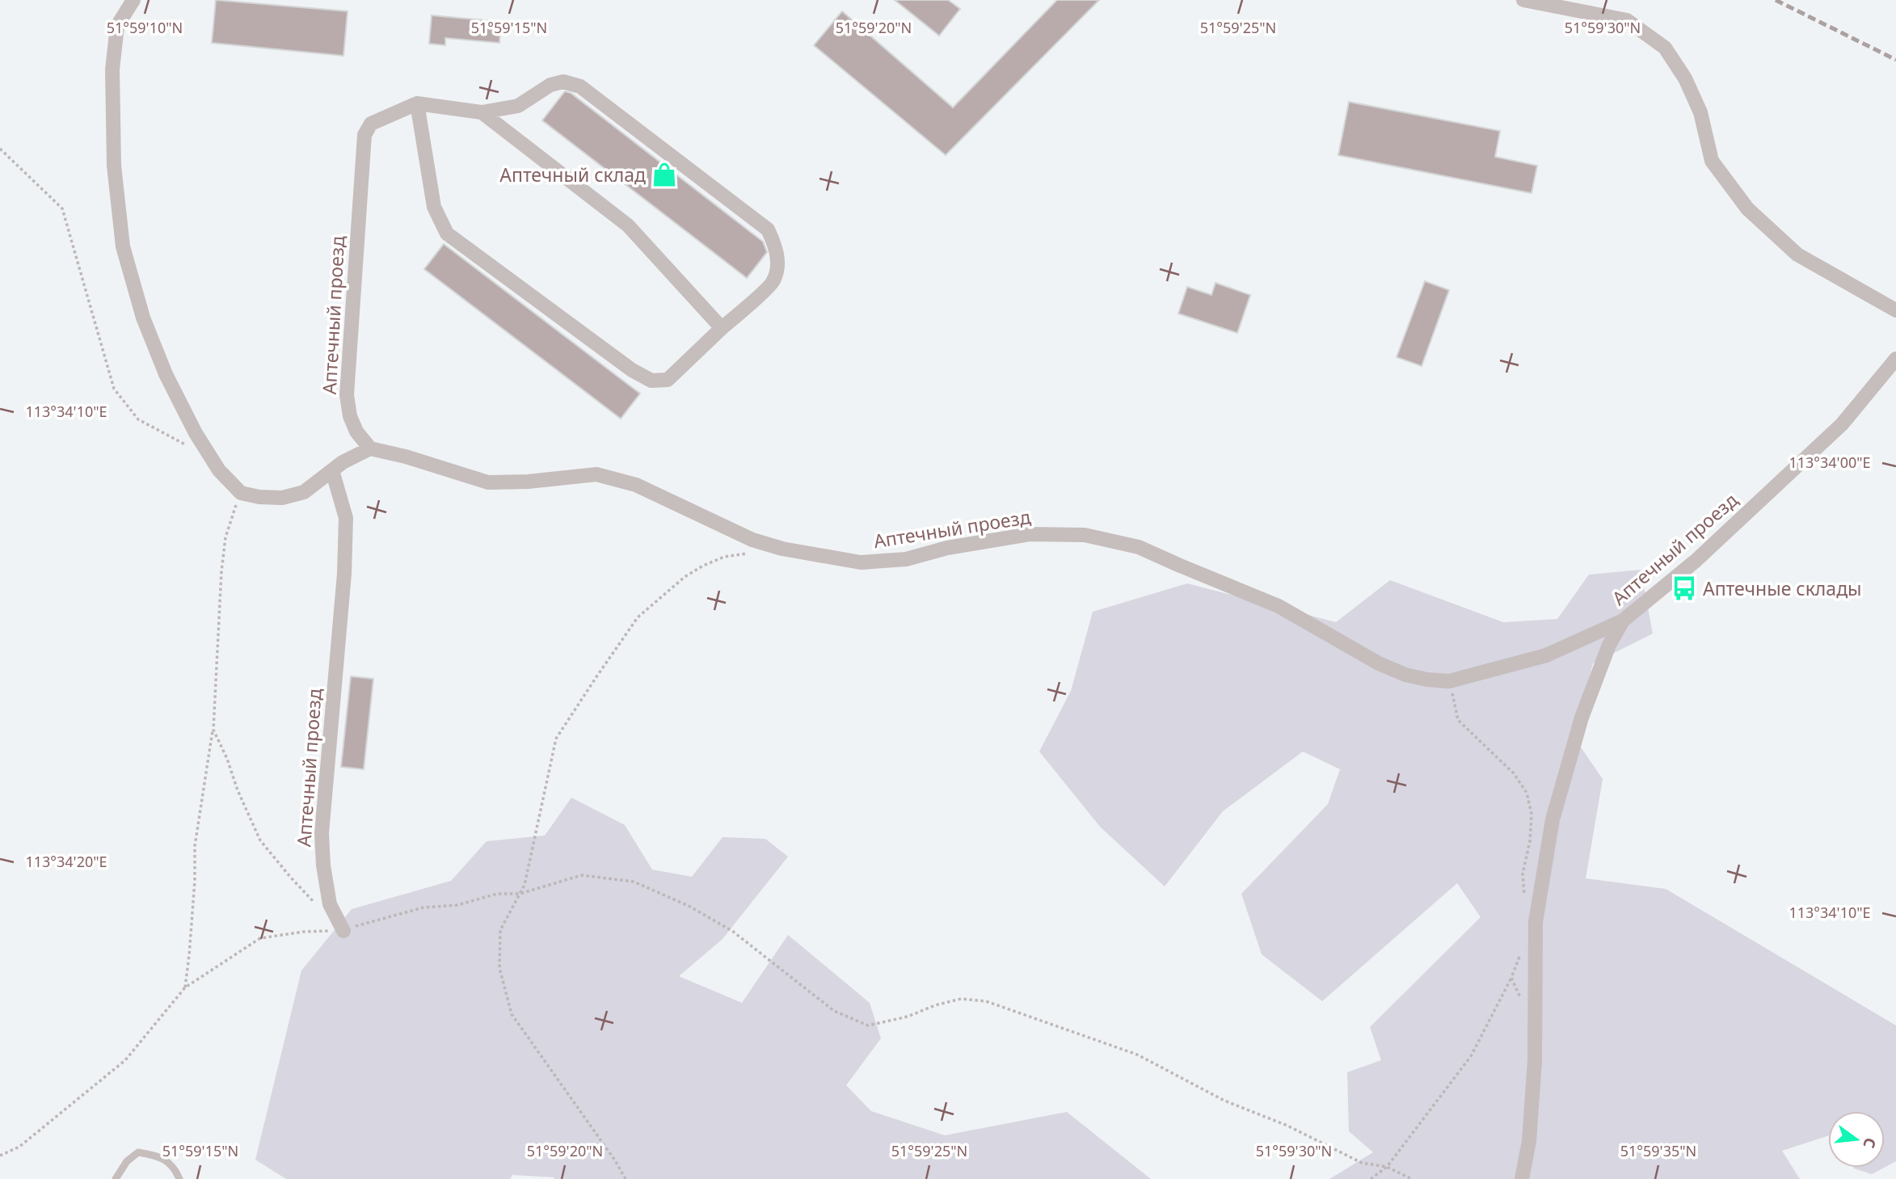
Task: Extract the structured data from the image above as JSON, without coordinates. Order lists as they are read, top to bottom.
{
  "streets": {
    "street": ["Аптечный проезд"]
  },
  "places": {
    "shop": ["Аптечный склад"],
    "bus stop": ["Аптечные склады"]
  },
  "north": "right",
  "coordinates": [
    "51°59'10\"N",
    "51°59'15\"N",
    "51°59'20\"N",
    "51°59'25\"N",
    "51°59'30\"N",
    "113°34'10\"E",
    "113°34'00\"E",
    "113°34'20\"E",
    "51°59'35\"N"
  ]
}
